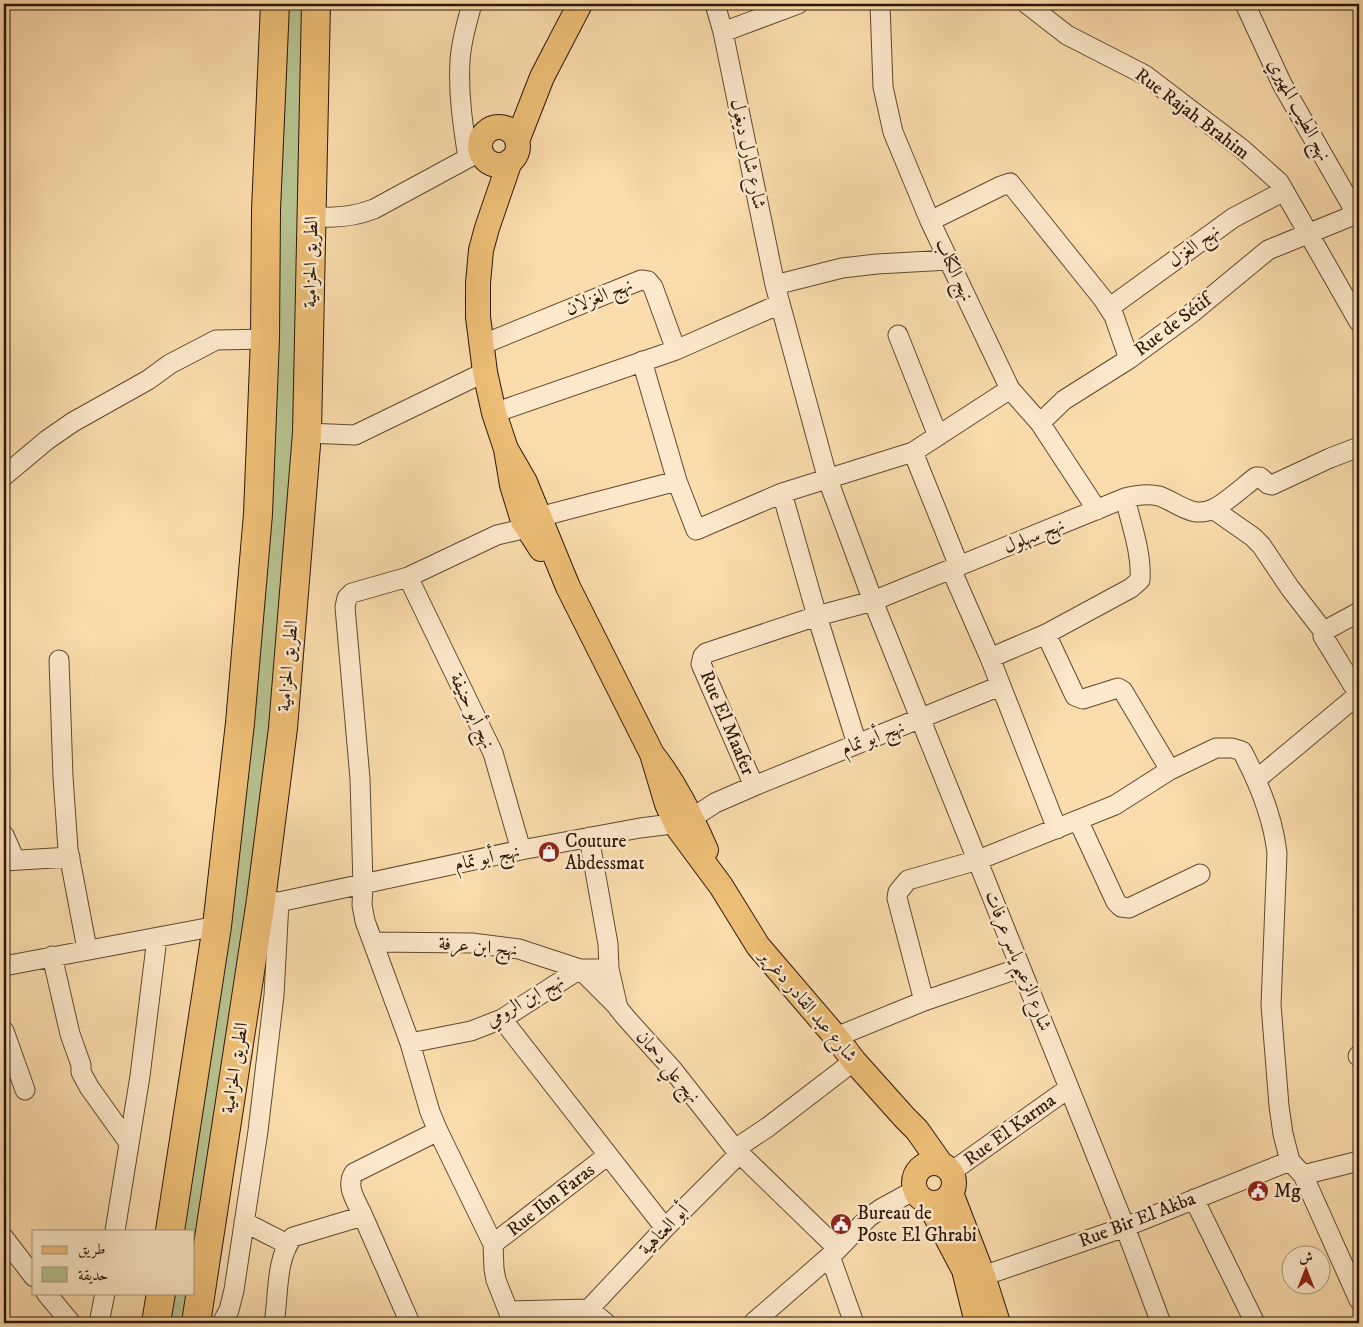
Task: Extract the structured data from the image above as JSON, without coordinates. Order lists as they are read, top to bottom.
{
  "streets": {
    "highway": ["الطريق الحزامية"],
    "main road": ["شارع عبد القادر دغرير"],
    "street": [
      "نهج الطيب المهيري",
      "Rue Rajah Brahim",
      "شارع شارل ديغول",
      "نهج الغزل",
      "نهج الكتاب",
      "نهج الغزلان",
      "Rue de Sétif",
      "نهج سهلول",
      "نهج أبو حنيفة",
      "Rue El Maafer",
      "نهج أبو تمام",
      "نهج ابن عرفة",
      "شارع الزعيم ياسر عرفات",
      "نهج ابن الرومي",
      "نهج علي دحمان",
      "Rue El Karma",
      "Rue Ibn Faras",
      "Rue Bir El Akba",
      "أبو العتاهية"
    ]
  },
  "crossings": [
    ["نهج الطيب المهيري", "Rue de Sétif"],
    ["Rue Rajah Brahim", "نهج الغزل"],
    ["Rue Rajah Brahim", "Rue de Sétif"],
    ["شارع شارل ديغول", "شارع الزعيم ياسر عرفات"],
    ["الطريق الحزامية", "نهج أبو تمام"],
    ["نهج الكتاب", "Rue de Sétif"],
    ["نهج الكتاب", "نهج سهلول"],
    ["نهج الغزلان", "شارع عبد القادر دغرير"],
    ["نهج سهلول", "Rue El Maafer"],
    ["نهج سهلول", "شارع الزعيم ياسر عرفات"],
    ["نهج أبو حنيفة", "نهج أبو تمام"],
    ["Rue El Maafer", "نهج أبو تمام"],
    ["نهج أبو تمام", "شارع الزعيم ياسر عرفات"],
    ["نهج أبو تمام", "شارع عبد القادر دغرير"],
    ["نهج أبو تمام", "نهج علي دحمان"],
    ["نهج ابن عرفة", "نهج ابن الرومي"],
    ["شارع الزعيم ياسر عرفات", "Rue El Karma"],
    ["شارع الزعيم ياسر عرفات", "Rue Bir El Akba"],
    ["شارع عبد القادر دغرير", "Rue El Karma"],
    ["شارع عبد القادر دغرير", "Rue Bir El Akba"],
    ["شارع عبد القادر دغرير", "أبو العتاهية"],
    ["نهج علي دحمان", "أبو العتاهية"]
  ],
  "places": {
    "shop": ["Couture Abdessmat"],
    "public building": ["Mg", "Bureau de Poste El Ghrabi"]
  },
  "legend": ["طريق", "حديقة"],
  "north": "top"
}
